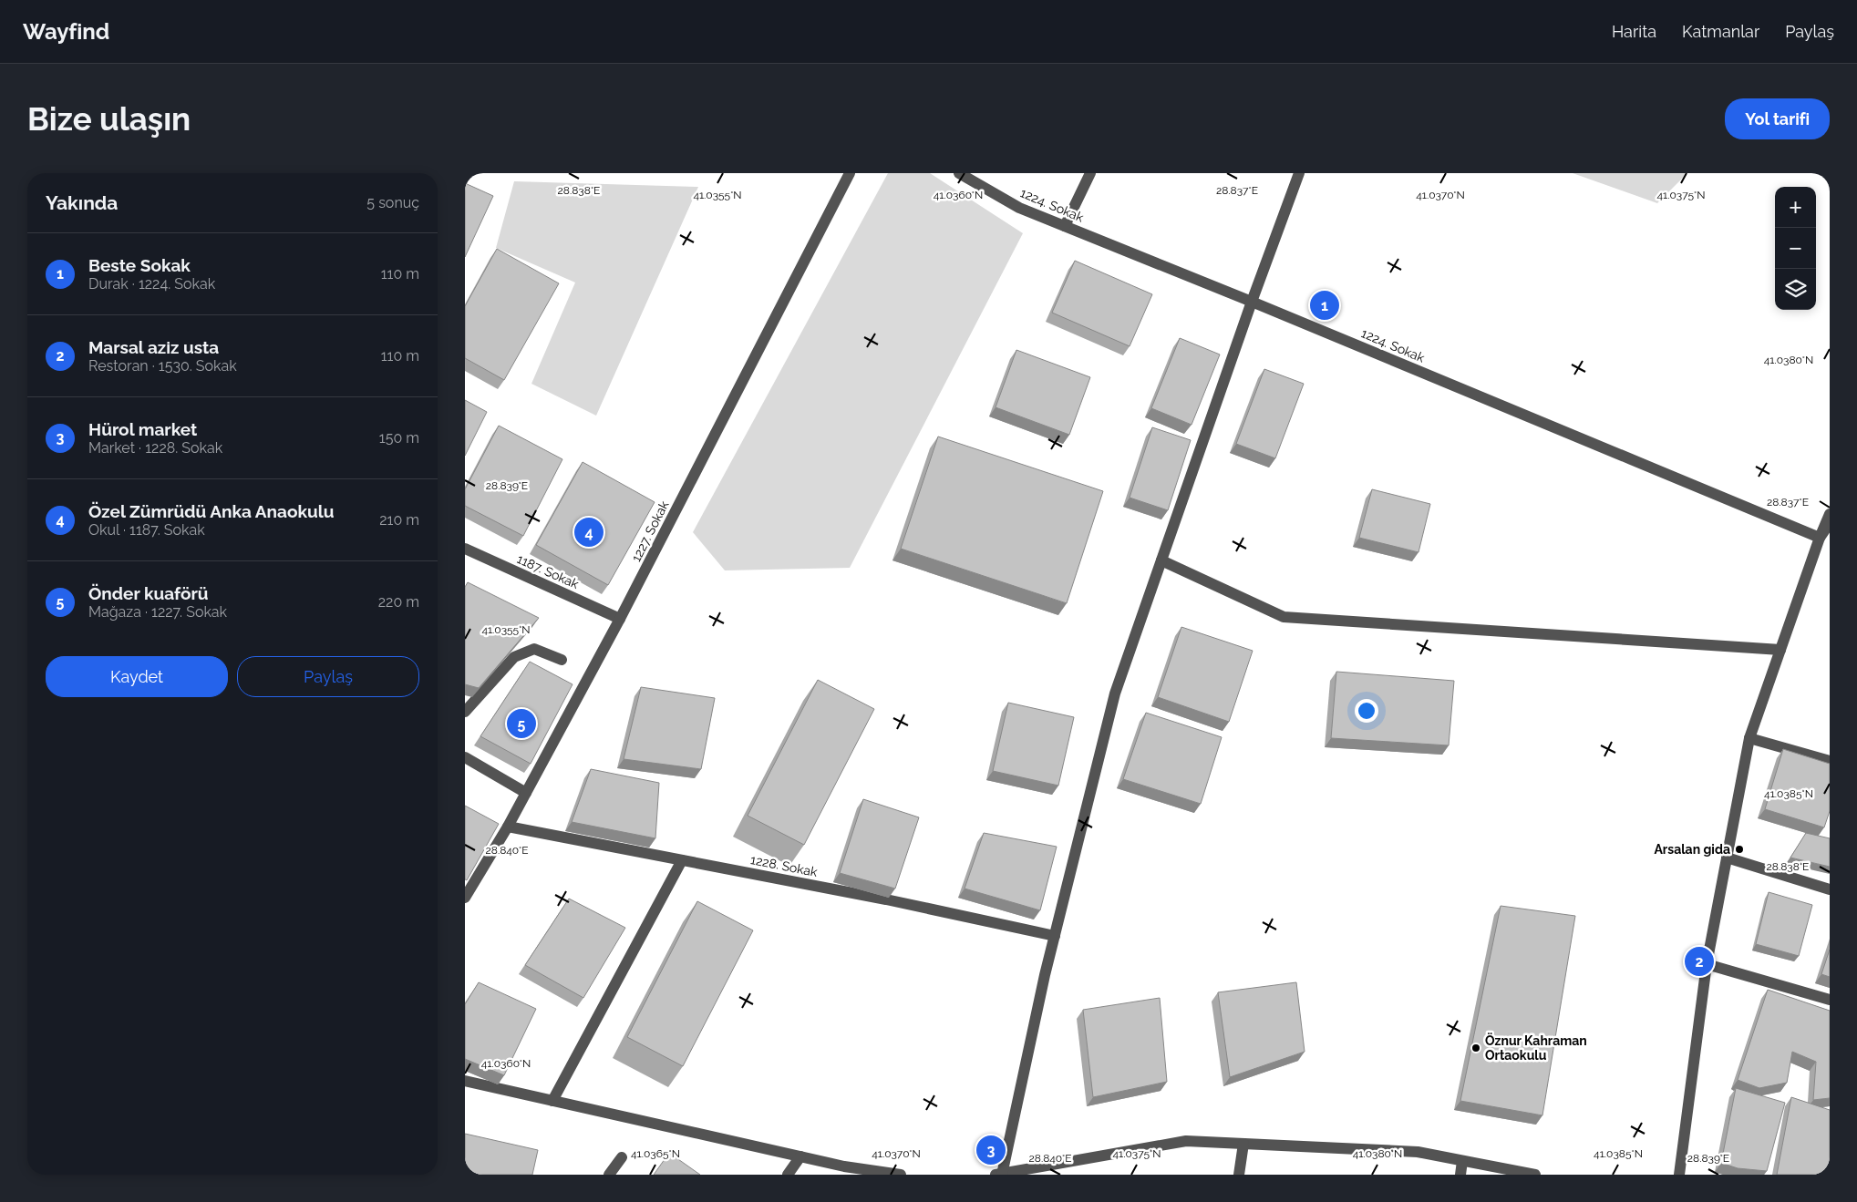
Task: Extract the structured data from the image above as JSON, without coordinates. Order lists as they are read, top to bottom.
{
  "streets": {
    "street": [
      "1224. Sokak",
      "1227. Sokak",
      "1187. Sokak",
      "1228. Sokak"
    ]
  },
  "crossings": [
    ["1227. Sokak", "1187. Sokak"],
    ["1227. Sokak", "1228. Sokak"]
  ],
  "places": ["Arsalan gida", "Öznur Kahraman Ortaokulu"],
  "page": {
    "header": "Wayfind",
    "nav": ["Harita", "Katmanlar", "Paylaş"],
    "buttons": [
      "Yol tarifi",
      ["Kaydet", "Paylaş"]
    ],
    "title": "Bize ulaşın",
    "heading": ["Yakında", "5 sonuç"],
    "map_buttons": ["+", "−"],
    "list": [
      {
        "mark": "1",
        "name": "Beste Sokak",
        "note": "Durak · 1224. Sokak",
        "value": "110 m"
      },
      {
        "mark": "2",
        "name": "Marsal aziz usta",
        "note": "Restoran · 1530. Sokak",
        "value": "110 m"
      },
      {
        "mark": "3",
        "name": "Hürol market",
        "note": "Market · 1228. Sokak",
        "value": "150 m"
      },
      {
        "mark": "4",
        "name": "Özel Zümrüdü Anka Anaokulu",
        "note": "Okul · 1187. Sokak",
        "value": "210 m"
      },
      {
        "mark": "5",
        "name": "Önder kuaförü",
        "note": "Mağaza · 1227. Sokak",
        "value": "220 m"
      }
    ],
    "pins": [
      "1",
      "4",
      "5",
      "2",
      "3"
    ]
  },
  "coordinates": [
    "28.838°E",
    "28.837°E",
    "41.0355°N",
    "41.0360°N",
    "41.0370°N",
    "41.0375°N",
    "41.0380°N",
    "28.839°E",
    "41.0385°N",
    "28.840°E",
    "41.0365°N"
  ]
}
